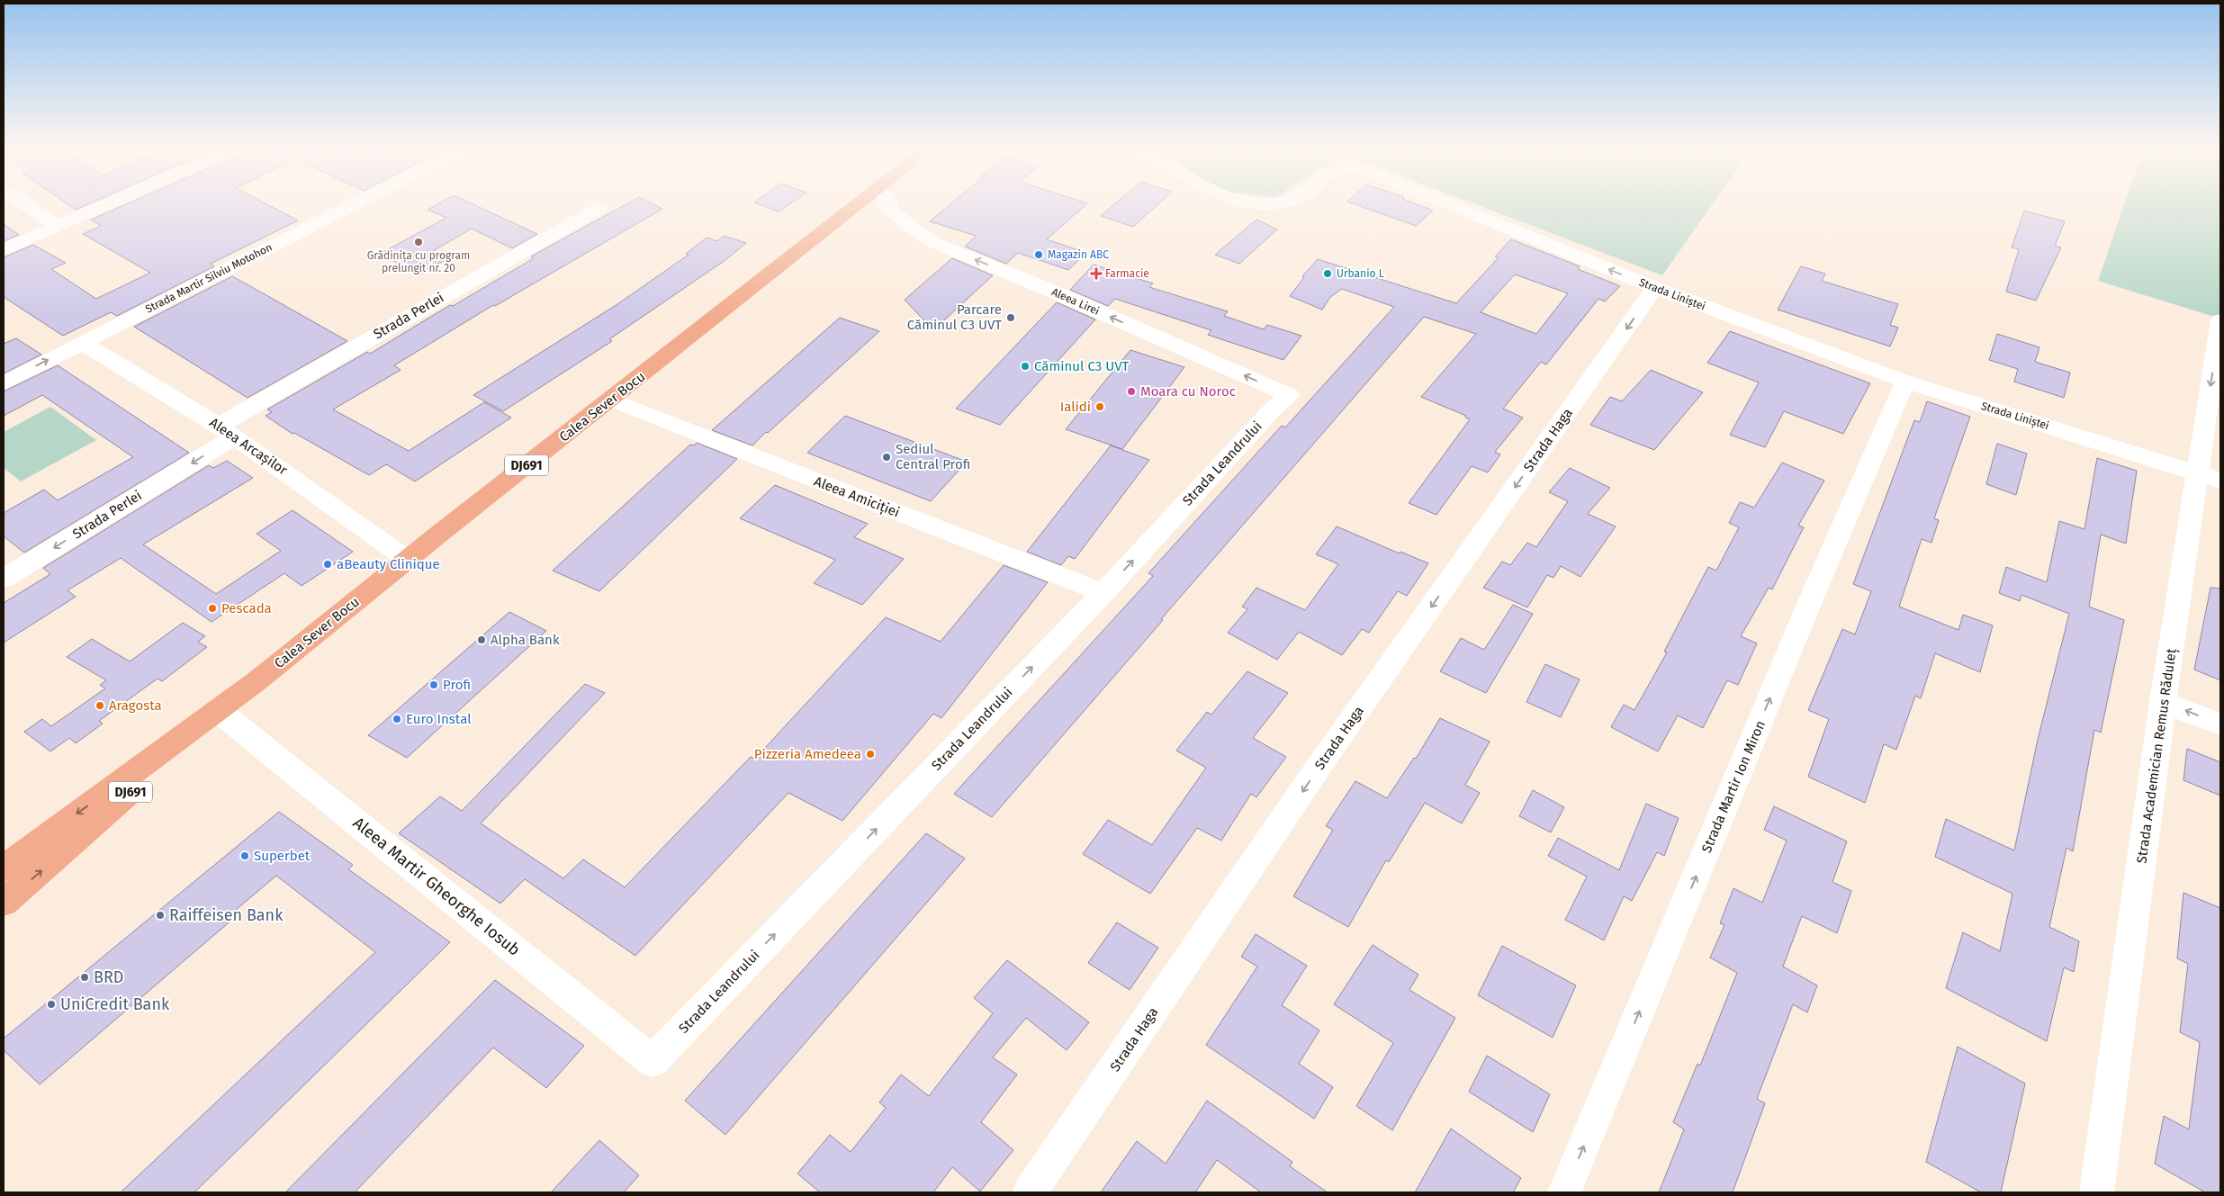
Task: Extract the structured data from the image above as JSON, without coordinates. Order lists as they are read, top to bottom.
{
  "streets": {
    "main road": ["Calea Sever Bocu", "DJ691"],
    "street": [
      "Strada Martir Silviu Motohon",
      "Strada Liniștei",
      "Aleea Lirei",
      "Strada Perlei",
      "Strada Haga",
      "Aleea Arcașilor",
      "Strada Leandrului",
      "Aleea Amiciției",
      "Strada Academician Remus Răduleț",
      "Strada Martir Ion Miron",
      "Aleea Martir Gheorghe Iosub"
    ]
  },
  "crossings": [
    ["Strada Martir Silviu Motohon", "Aleea Arcașilor"],
    ["Strada Liniștei", "Strada Haga"],
    ["Strada Liniștei", "Strada Academician Remus Răduleț"],
    ["Strada Liniștei", "Strada Martir Ion Miron"],
    ["Aleea Lirei", "Strada Leandrului"],
    ["Strada Perlei", "Aleea Arcașilor"],
    ["Calea Sever Bocu", "Aleea Arcașilor"],
    ["Calea Sever Bocu", "Aleea Amiciției"],
    ["Calea Sever Bocu", "Aleea Martir Gheorghe Iosub"],
    ["Strada Leandrului", "Aleea Amiciției"],
    ["Strada Leandrului", "Aleea Martir Gheorghe Iosub"]
  ],
  "one_way": [
    "Aleea Lirei",
    "Strada Perlei",
    "Strada Haga",
    "Strada Leandrului",
    "Strada Martir Ion Miron"
  ],
  "places": {
    "other": [
      "Grădinița cu program prelungit nr. 20",
      "Magazin ABC",
      "Urbanio L",
      "Parcare Căminul C3 UVT",
      "Căminul C3 UVT",
      "Moara cu Noroc",
      "Ialidi",
      "Sediul Central Profi",
      "aBeauty Clinique",
      "Pescada",
      "Alpha Bank",
      "Profi",
      "Aragosta",
      "Euro Instal",
      "Pizzeria Amedeea",
      "Superbet",
      "Raiffeisen Bank",
      "BRD",
      "UniCredit Bank"
    ],
    "health": ["Farmacie"]
  }
}
